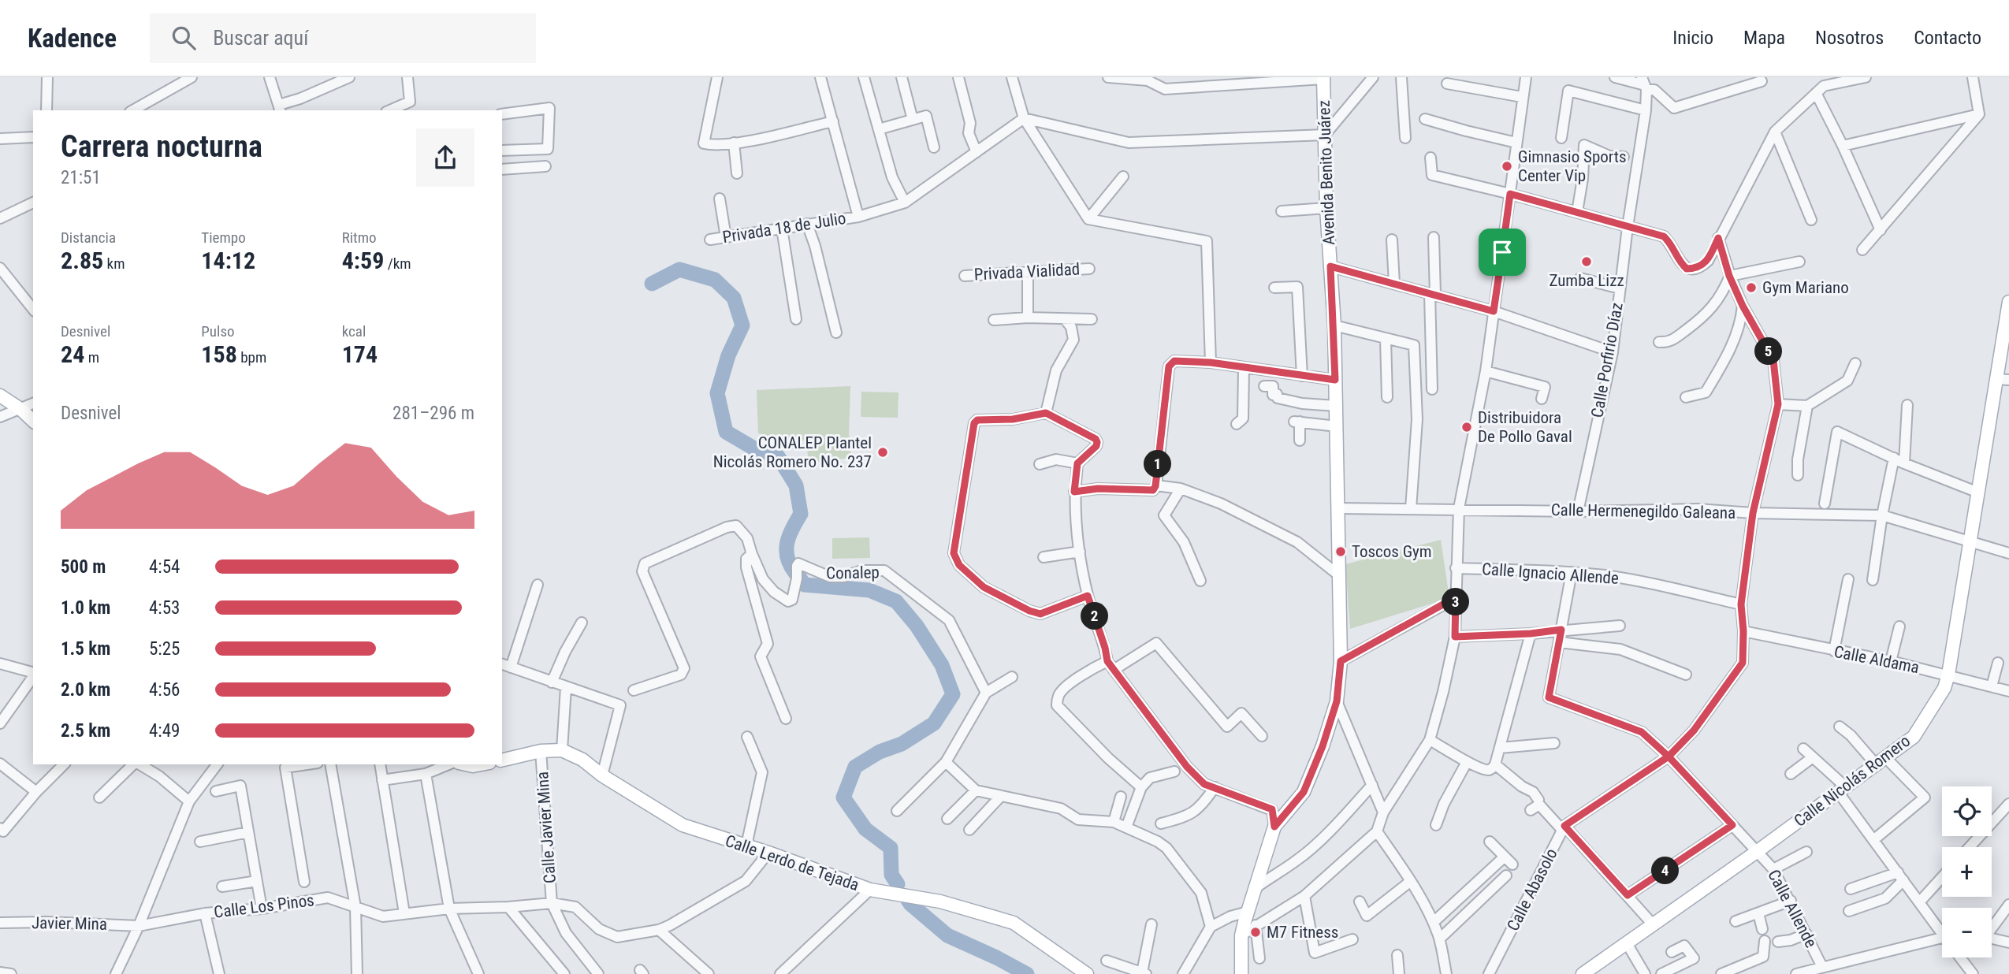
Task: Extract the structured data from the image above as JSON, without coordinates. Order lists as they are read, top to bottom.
{
  "streets": {
    "main road": ["Avenida Benito Juárez", "Calle Nicolás Romero", "Calle Lerdo de Tejada"],
    "street": [
      "Privada 18 de Julio",
      "Privada Vialidad",
      "Calle Porfirio Díaz",
      "Calle Hermenegildo Galeana",
      "Conalep",
      "Calle Ignacio Allende",
      "Calle Aldama",
      "Calle Javier Mina",
      "Calle Abasolo",
      "Calle Los Pinos",
      "Calle Allende",
      "Javier Mina"
    ]
  },
  "crossings": [
    ["Avenida Benito Juárez", "Calle Hermenegildo Galeana"],
    ["Calle Porfirio Díaz", "Calle Hermenegildo Galeana"],
    ["Calle Hermenegildo Galeana", "Calle Nicolás Romero"],
    ["Calle Hermenegildo Galeana", "Calle Abasolo"],
    ["Calle Ignacio Allende", "Calle Abasolo"],
    ["Calle Aldama", "Calle Nicolás Romero"],
    ["Calle Aldama", "Calle Abasolo"],
    ["Calle Nicolás Romero", "Calle Allende"],
    ["Calle Javier Mina", "Calle Lerdo de Tejada"],
    ["Calle Javier Mina", "Calle Los Pinos"],
    ["Calle Lerdo de Tejada", "Calle Los Pinos"],
    ["Calle Abasolo", "Calle Allende"],
    ["Calle Los Pinos", "Javier Mina"]
  ],
  "places": [
    "Gimnasio Sports Center Vip",
    "Zumba Lizz",
    "Gym Mariano",
    "Distribuidora De Pollo Gaval",
    "CONALEP Plantel Nicolás Romero No. 237",
    "Toscos Gym",
    "M7 Fitness"
  ],
  "page": {
    "header": "Kadence",
    "search": "Buscar aquí",
    "nav": [
      "Inicio",
      "Mapa",
      "Nosotros",
      "Contacto"
    ],
    "heading": ["Carrera nocturna", "21:51"],
    "stats": [
      ["Distancia", "2.85 km"],
      ["Tiempo", "14:12"],
      ["Ritmo", "4:59 /km"],
      ["Desnivel", "24 m"],
      ["Pulso", "158 bpm"],
      ["kcal", "174"]
    ],
    "pins": [
      "5",
      "1",
      "3",
      "2",
      "4"
    ],
    "chart": ["Desnivel", "281–296 m"],
    "list": [
      {
        "name": "500 m",
        "note": "4:54"
      },
      {
        "name": "1.0 km",
        "note": "4:53"
      },
      {
        "name": "1.5 km",
        "note": "5:25"
      },
      {
        "name": "2.0 km",
        "note": "4:56"
      },
      {
        "name": "2.5 km",
        "note": "4:49"
      }
    ],
    "map_buttons": ["+", "−"]
  }
}
